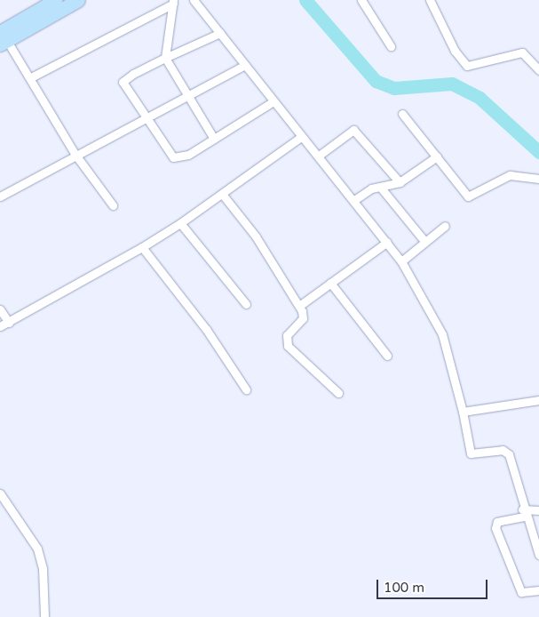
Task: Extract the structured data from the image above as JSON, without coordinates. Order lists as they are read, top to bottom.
{
  "scale_bar": "100 m"
}
